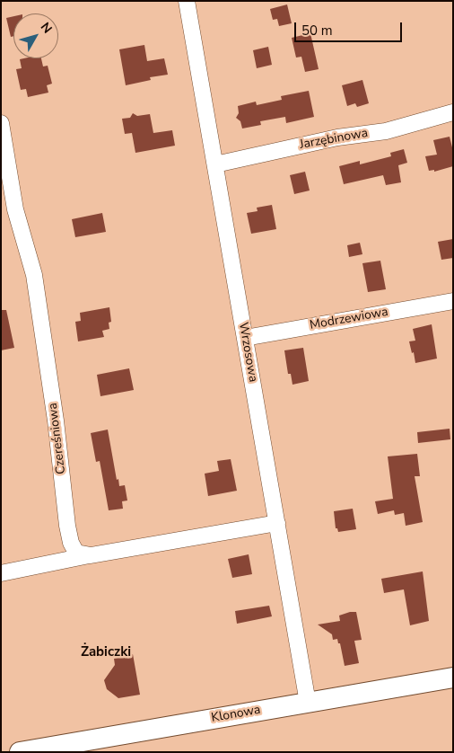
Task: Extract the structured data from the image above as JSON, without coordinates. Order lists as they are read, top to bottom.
{
  "streets": {
    "street": [
      "Jarzębinowa",
      "Modrzewiowa",
      "Wrzosowa",
      "Czereśniowa",
      "Klonowa"
    ]
  },
  "crossings": [
    ["Jarzębinowa", "Wrzosowa"],
    ["Modrzewiowa", "Wrzosowa"],
    ["Wrzosowa", "Klonowa"]
  ],
  "districts": ["Żabiczki"],
  "scale_bar": "50 m",
  "north": "top right"
}
